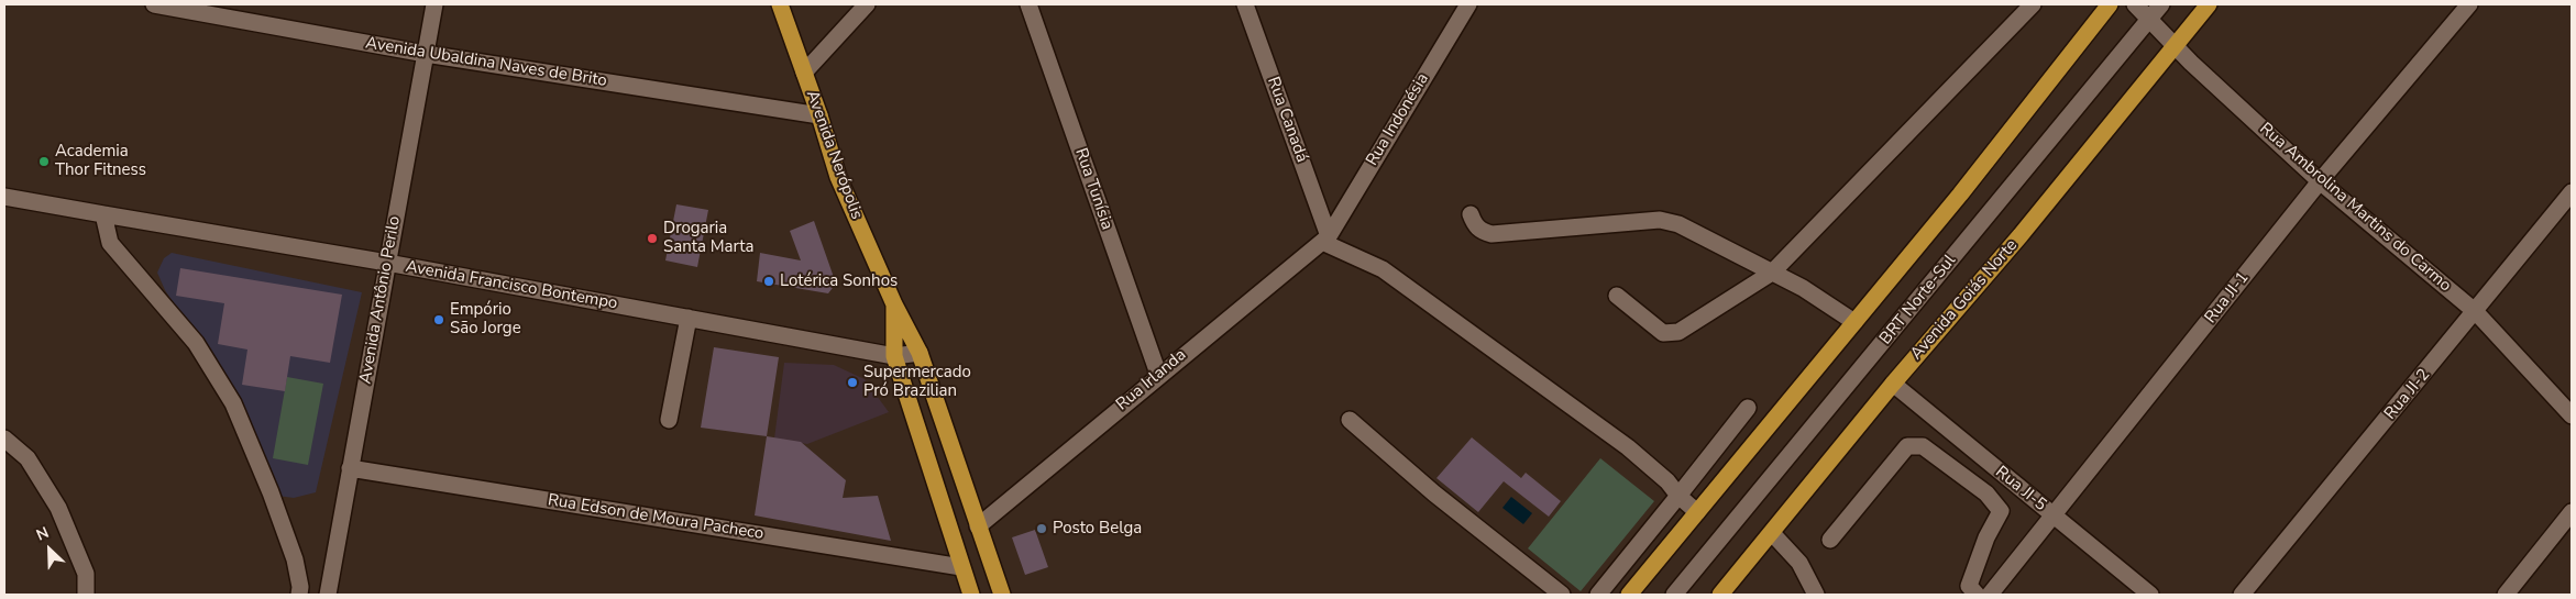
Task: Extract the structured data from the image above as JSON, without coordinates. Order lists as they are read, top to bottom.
{
  "streets": {
    "main road": ["Avenida Nerópolis", "Avenida Goiás Norte"],
    "street": [
      "Avenida Ubaldina Naves de Brito",
      "Rua Canadá",
      "Rua Indonésia",
      "Rua Tunísia",
      "Rua Ambrolina Martins do Carmo",
      "Avenida Francisco Bontempo",
      "Rua JI-1",
      "Avenida Antônio Perilo",
      "BRT Norte-Sul",
      "Rua Irlanda",
      "Rua JI-2",
      "Rua JI-5",
      "Rua Edson de Moura Pacheco"
    ]
  },
  "crossings": [
    ["Avenida Ubaldina Naves de Brito", "Avenida Nerópolis"],
    ["Avenida Ubaldina Naves de Brito", "Avenida Antônio Perilo"],
    ["Rua Canadá", "Rua Indonésia"],
    ["Rua Canadá", "Rua Irlanda"],
    ["Rua Indonésia", "Rua Irlanda"],
    ["Avenida Nerópolis", "Avenida Francisco Bontempo"],
    ["Avenida Nerópolis", "Rua Irlanda"],
    ["Avenida Nerópolis", "Rua Edson de Moura Pacheco"],
    ["Rua Tunísia", "Rua Irlanda"],
    ["Rua Ambrolina Martins do Carmo", "Rua JI-1"],
    ["Rua Ambrolina Martins do Carmo", "BRT Norte-Sul"],
    ["Rua Ambrolina Martins do Carmo", "Avenida Goiás Norte"],
    ["Rua Ambrolina Martins do Carmo", "Rua JI-2"],
    ["Avenida Francisco Bontempo", "Avenida Antônio Perilo"],
    ["Rua JI-1", "Rua JI-5"],
    ["Avenida Antônio Perilo", "Rua Edson de Moura Pacheco"],
    ["Avenida Goiás Norte", "Rua JI-5"]
  ],
  "places": [
    "Academia Thor Fitness",
    "Drogaria Santa Marta",
    "Lotérica Sonhos",
    "Empório São Jorge",
    "Supermercado Pró Brazilian",
    "Posto Belga"
  ],
  "north": "top left"
}
